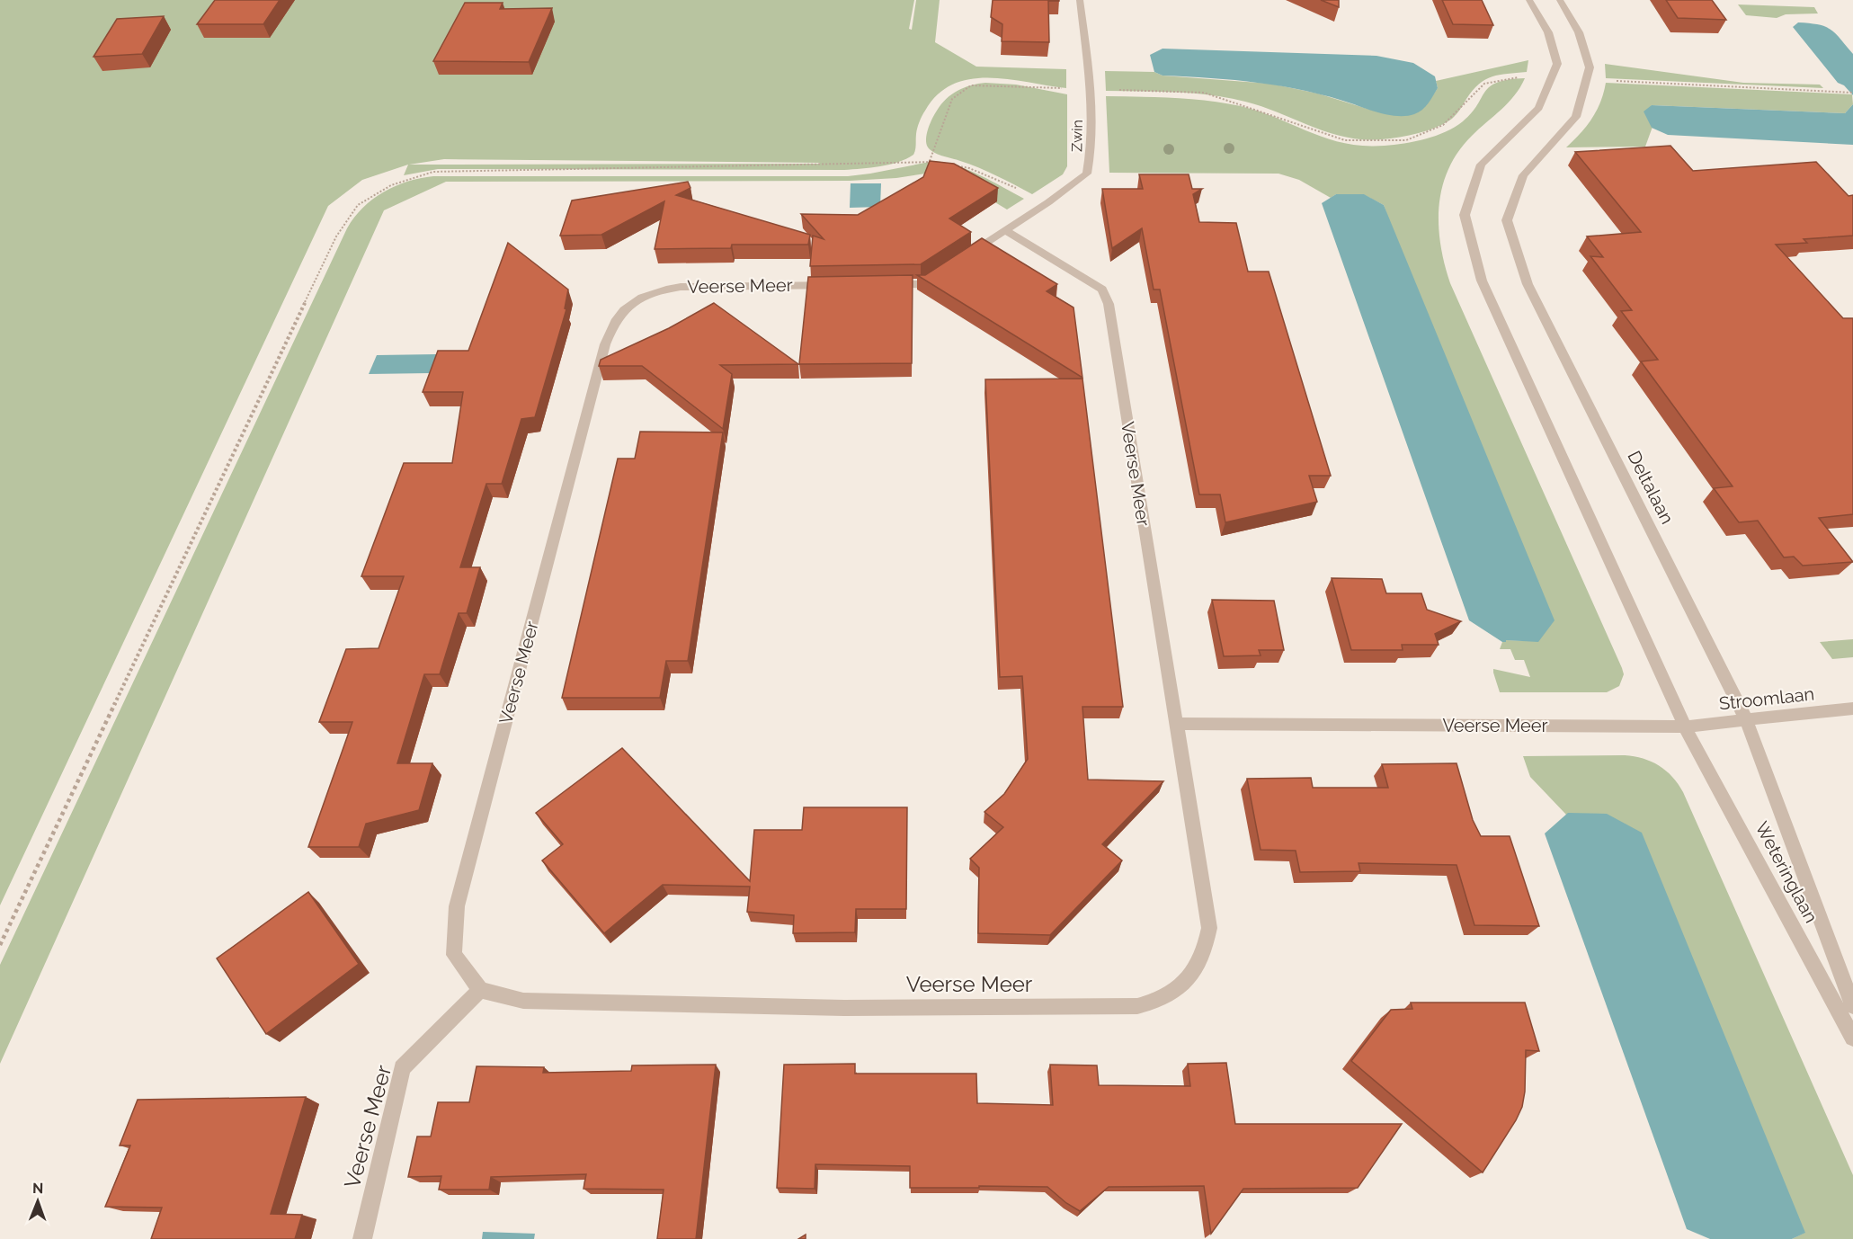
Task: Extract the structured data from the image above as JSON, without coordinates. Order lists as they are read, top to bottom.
{
  "streets": {
    "street": [
      "Zwin",
      "Veerse Meer",
      "Deltalaan",
      "Stroomlaan",
      "Weteringlaan"
    ]
  },
  "crossings": [
    ["Zwin", "Veerse Meer"],
    ["Veerse Meer", "Stroomlaan"],
    ["Veerse Meer", "Weteringlaan"],
    ["Deltalaan", "Stroomlaan"],
    ["Stroomlaan", "Weteringlaan"]
  ],
  "north": "top"
}
